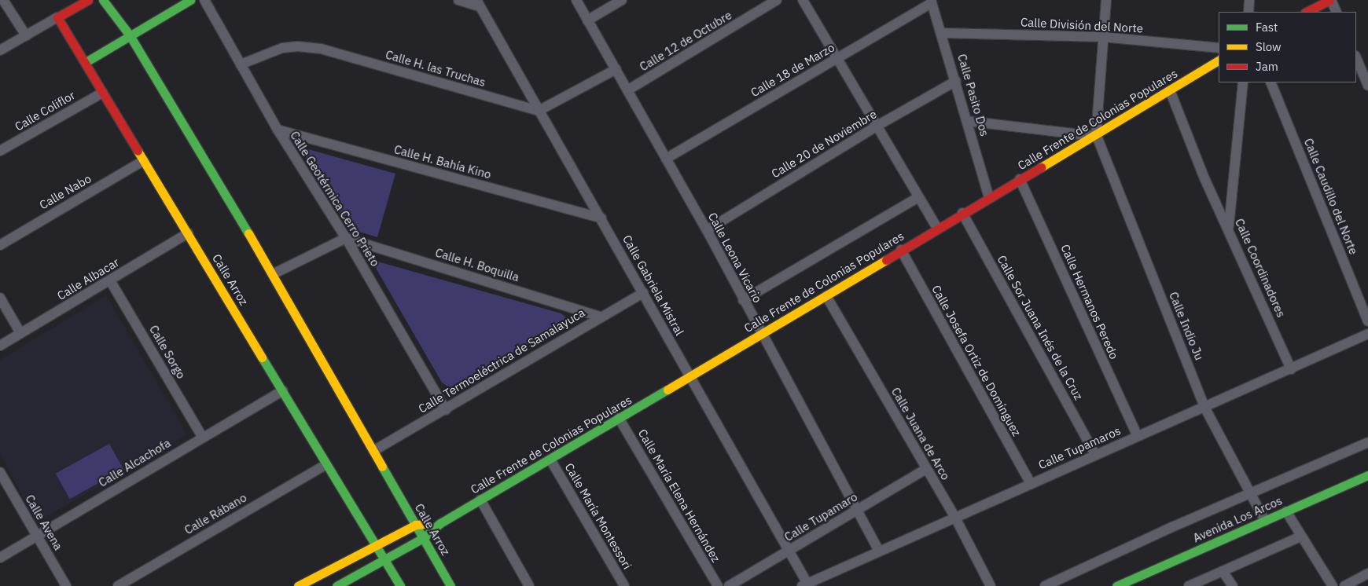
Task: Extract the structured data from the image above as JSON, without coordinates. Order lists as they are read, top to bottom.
{
  "streets": {
    "street": [
      "Calle División del Norte",
      "Calle 12 de Octubre",
      "Calle H. las Truchas",
      "Calle 18 de Marzo",
      "Calle Pasito Dos",
      "Calle Coliflor",
      "Calle Frente de Colonias Populares",
      "Calle 20 de Noviembre",
      "Calle H. Bahía Kino",
      "Calle Nabo",
      "Calle Caudillo del Norte",
      "Calle Geotérmica Cerro Prieto",
      "Calle Leona Vicario",
      "Calle H. Boquilla",
      "Calle Coordinadores",
      "Calle Albacar",
      "Calle Arroz",
      "Calle Gabriela Mistral",
      "Calle Hermanos Peredo",
      "Calle Indio Ju",
      "Calle Sor Juana Inés de la Cruz",
      "Calle Sorgo",
      "Calle Termoeléctrica de Samalayuca",
      "Calle Josefa Ortiz de Domínguez",
      "Calle Juana de Arco",
      "Calle Tupamaros",
      "Calle Alcachofa",
      "Calle María Elena Hernández",
      "Calle Rábano",
      "Calle María Montessori",
      "Calle Tupamaro",
      "Avenida Los Arcos",
      "Calle Avena"
    ]
  },
  "crossings": [
    ["Calle División del Norte", "Calle Pasito Dos"],
    ["Calle 12 de Octubre", "Calle Leona Vicario"],
    ["Calle H. las Truchas", "Calle Geotérmica Cerro Prieto"],
    ["Calle H. las Truchas", "Calle Gabriela Mistral"],
    ["Calle 18 de Marzo", "Calle Pasito Dos"],
    ["Calle 18 de Marzo", "Calle Leona Vicario"],
    ["Calle Pasito Dos", "Calle Frente de Colonias Populares"],
    ["Calle Pasito Dos", "Calle 20 de Noviembre"],
    ["Calle Coliflor", "Calle Arroz"],
    ["Calle Frente de Colonias Populares", "Calle Leona Vicario"],
    ["Calle Frente de Colonias Populares", "Calle Coordinadores"],
    ["Calle Frente de Colonias Populares", "Calle Arroz"],
    ["Calle Frente de Colonias Populares", "Calle Gabriela Mistral"],
    ["Calle Frente de Colonias Populares", "Calle Hermanos Peredo"],
    ["Calle Frente de Colonias Populares", "Calle Indio Ju"],
    ["Calle Frente de Colonias Populares", "Calle Sor Juana Inés de la Cruz"],
    ["Calle Frente de Colonias Populares", "Calle Josefa Ortiz de Domínguez"],
    ["Calle Frente de Colonias Populares", "Calle Juana de Arco"],
    ["Calle Frente de Colonias Populares", "Calle María Elena Hernández"],
    ["Calle Frente de Colonias Populares", "Calle María Montessori"],
    ["Calle 20 de Noviembre", "Calle Leona Vicario"],
    ["Calle H. Bahía Kino", "Calle Geotérmica Cerro Prieto"],
    ["Calle H. Bahía Kino", "Calle Gabriela Mistral"],
    ["Calle Nabo", "Calle Arroz"],
    ["Calle Geotérmica Cerro Prieto", "Calle H. Boquilla"],
    ["Calle Geotérmica Cerro Prieto", "Calle Termoeléctrica de Samalayuca"],
    ["Calle Leona Vicario", "Calle Tupamaros"],
    ["Calle Leona Vicario", "Calle Tupamaro"],
    ["Calle H. Boquilla", "Calle Termoeléctrica de Samalayuca"],
    ["Calle Coordinadores", "Calle Tupamaros"],
    ["Calle Albacar", "Calle Arroz"],
    ["Calle Albacar", "Calle Sorgo"],
    ["Calle Arroz", "Calle Termoeléctrica de Samalayuca"],
    ["Calle Arroz", "Calle Alcachofa"],
    ["Calle Arroz", "Calle Rábano"],
    ["Calle Gabriela Mistral", "Calle Termoeléctrica de Samalayuca"],
    ["Calle Gabriela Mistral", "Calle Tupamaros"],
    ["Calle Gabriela Mistral", "Calle Tupamaro"],
    ["Calle Hermanos Peredo", "Calle Tupamaros"],
    ["Calle Indio Ju", "Calle Tupamaros"],
    ["Calle Indio Ju", "Avenida Los Arcos"],
    ["Calle Sor Juana Inés de la Cruz", "Calle Tupamaros"],
    ["Calle Sorgo", "Calle Alcachofa"],
    ["Calle Josefa Ortiz de Domínguez", "Calle Tupamaros"],
    ["Calle Juana de Arco", "Calle Tupamaros"],
    ["Calle Juana de Arco", "Calle Tupamaro"],
    ["Calle Alcachofa", "Calle Avena"]
  ],
  "legend": ["Fast", "Slow", "Jam"]
}
